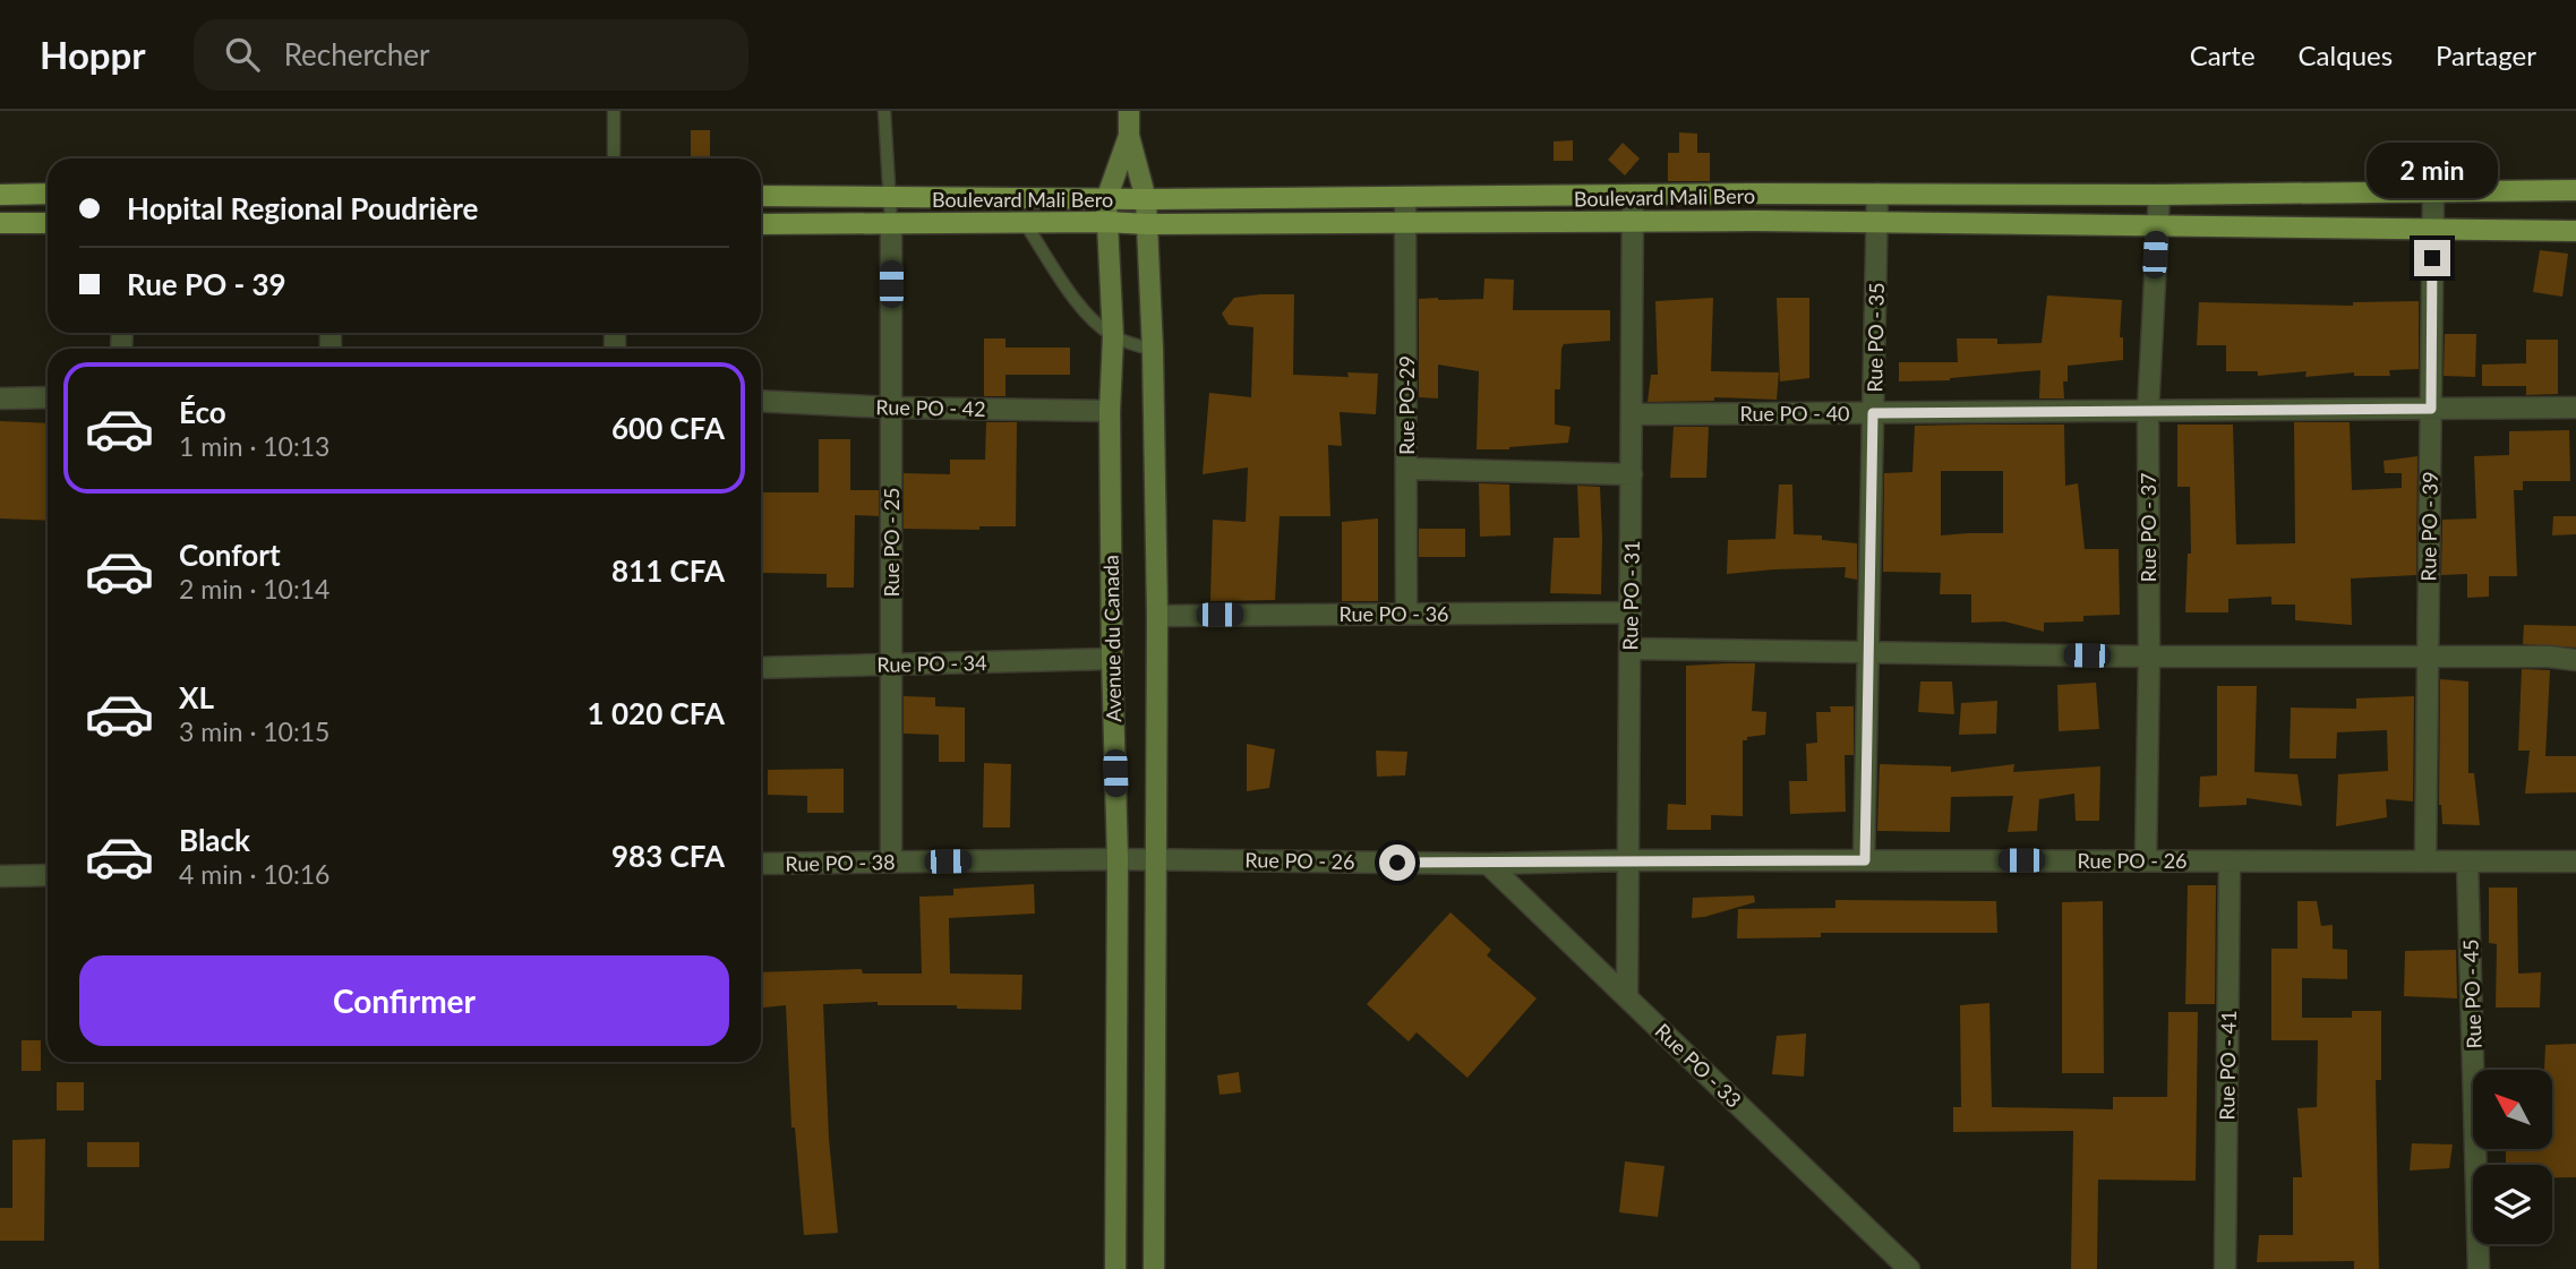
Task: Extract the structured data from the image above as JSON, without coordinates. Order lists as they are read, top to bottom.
{
  "streets": {
    "main road": ["Boulevard Mali Bero"],
    "street": [
      "Rue PO - 35",
      "Rue PO-29",
      "Rue PO - 42",
      "Rue PO - 40",
      "Rue PO - 39",
      "Rue PO - 37",
      "Rue PO - 25",
      "Rue PO - 31",
      "Rue PO - 36",
      "Avenue du Canada",
      "Rue PO - 34",
      "Rue PO - 26",
      "Rue PO - 38",
      "Rue PO - 45",
      "Rue PO - 33",
      "Rue PO - 41"
    ]
  },
  "crossings": [
    ["Boulevard Mali Bero", "Rue PO - 35"],
    ["Boulevard Mali Bero", "Rue PO-29"],
    ["Boulevard Mali Bero", "Rue PO - 39"],
    ["Boulevard Mali Bero", "Rue PO - 37"],
    ["Boulevard Mali Bero", "Rue PO - 25"],
    ["Boulevard Mali Bero", "Rue PO - 31"],
    ["Boulevard Mali Bero", "Avenue du Canada"],
    ["Rue PO - 35", "Rue PO - 40"],
    ["Rue PO - 35", "Rue PO - 26"],
    ["Rue PO-29", "Rue PO - 36"],
    ["Rue PO - 42", "Rue PO - 25"],
    ["Rue PO - 42", "Avenue du Canada"],
    ["Rue PO - 40", "Rue PO - 39"],
    ["Rue PO - 40", "Rue PO - 37"],
    ["Rue PO - 40", "Rue PO - 31"],
    ["Rue PO - 39", "Rue PO - 26"],
    ["Rue PO - 37", "Rue PO - 26"],
    ["Rue PO - 25", "Rue PO - 34"],
    ["Rue PO - 25", "Rue PO - 38"],
    ["Rue PO - 31", "Rue PO - 36"],
    ["Rue PO - 31", "Rue PO - 26"],
    ["Rue PO - 31", "Rue PO - 33"],
    ["Avenue du Canada", "Rue PO - 34"],
    ["Avenue du Canada", "Rue PO - 26"],
    ["Avenue du Canada", "Rue PO - 38"],
    ["Rue PO - 26", "Rue PO - 38"],
    ["Rue PO - 26", "Rue PO - 45"],
    ["Rue PO - 26", "Rue PO - 33"],
    ["Rue PO - 26", "Rue PO - 41"]
  ],
  "north": "top left",
  "page": {
    "header": "Hoppr",
    "search": "Rechercher",
    "nav": ["Carte", "Calques", "Partager"],
    "bubble": "2 min",
    "banner": ["Hopital Regional Poudrière", "Rue PO - 39"],
    "list": [
      {
        "name": "Éco",
        "note": "1 min · 10:13",
        "value": "600 CFA"
      },
      {
        "name": "Confort",
        "note": "2 min · 10:14",
        "value": "811 CFA"
      },
      {
        "name": "XL",
        "note": "3 min · 10:15",
        "value": "1 020 CFA"
      },
      {
        "name": "Black",
        "note": "4 min · 10:16",
        "value": "983 CFA"
      }
    ],
    "buttons": "Confirmer"
  }
}
